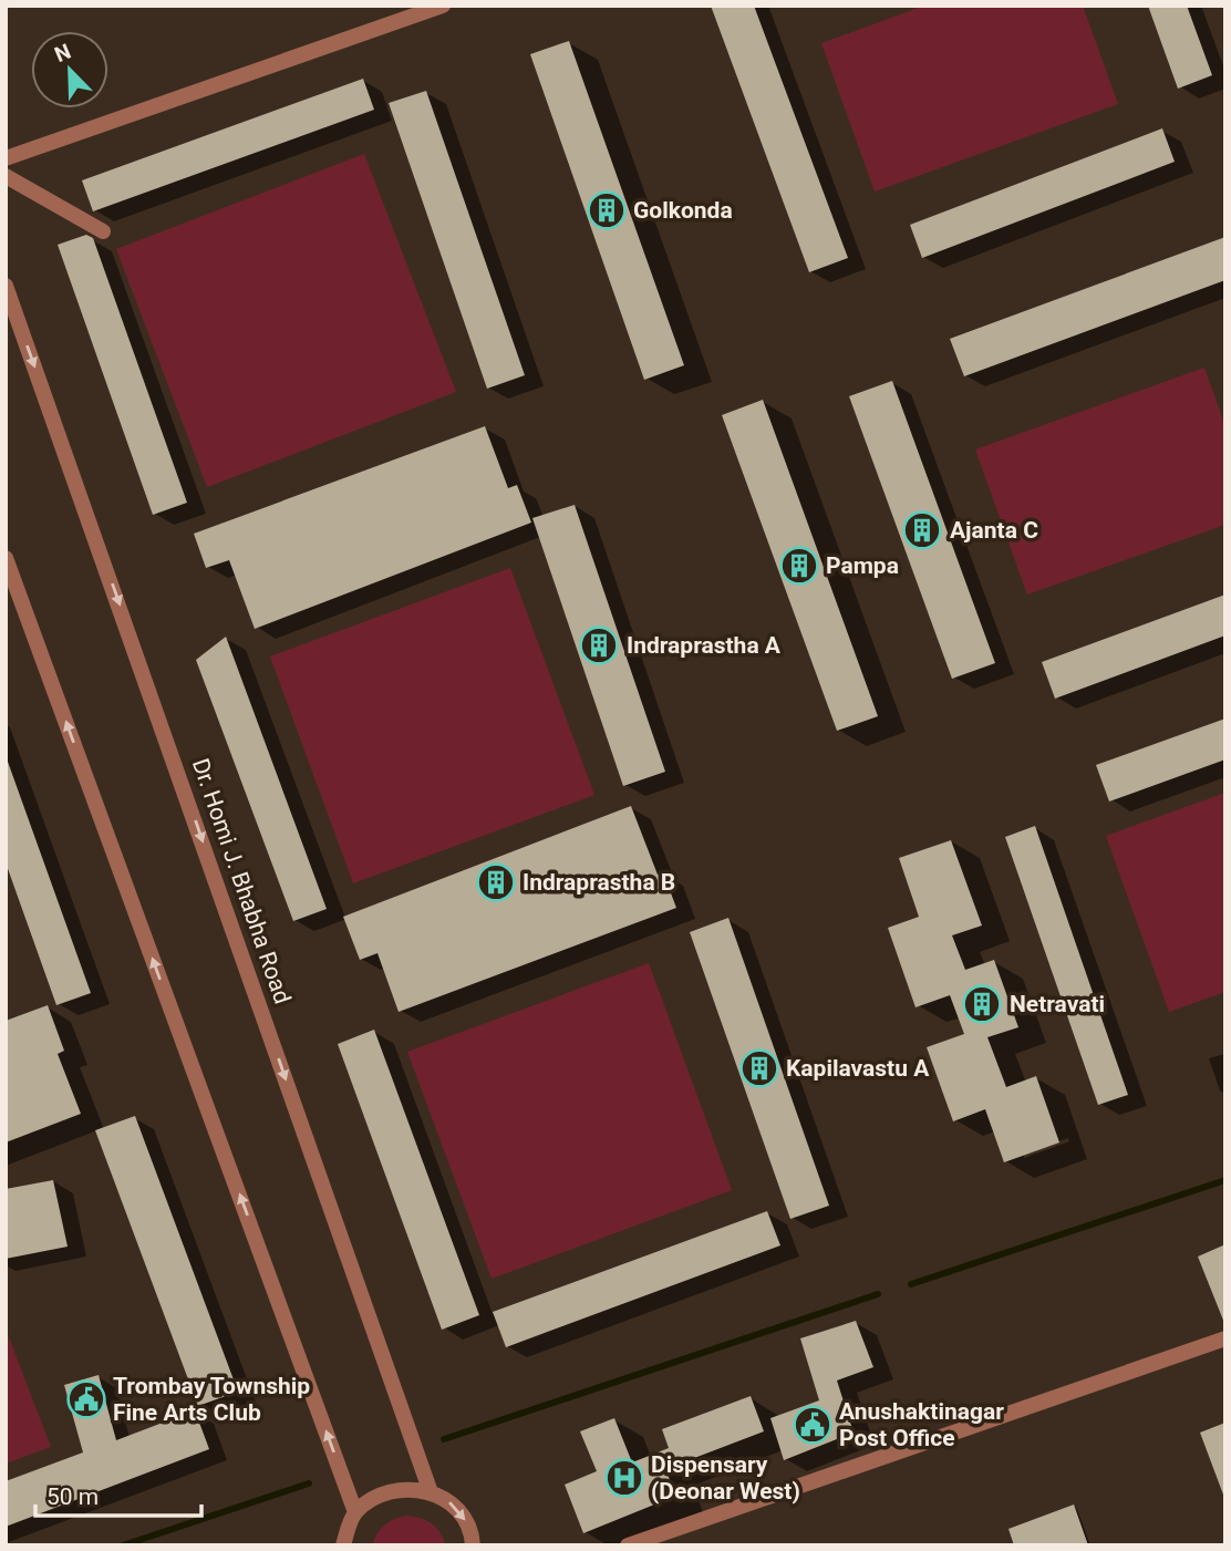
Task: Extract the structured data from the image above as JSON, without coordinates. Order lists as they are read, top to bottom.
{
  "streets": {
    "street": ["Dr. Homi J. Bhabha Road"]
  },
  "places": {
    "building": [
      "Golkonda",
      "Ajanta C",
      "Pampa",
      "Indraprastha A",
      "Indraprastha B",
      "Netravati",
      "Kapilavastu A"
    ],
    "public building": ["Trombay Township Fine Arts Club", "Anushaktinagar Post Office"],
    "hospital": ["Dispensary (Deonar West)"]
  },
  "scale_bar": "50 m",
  "north": "top left"
}
